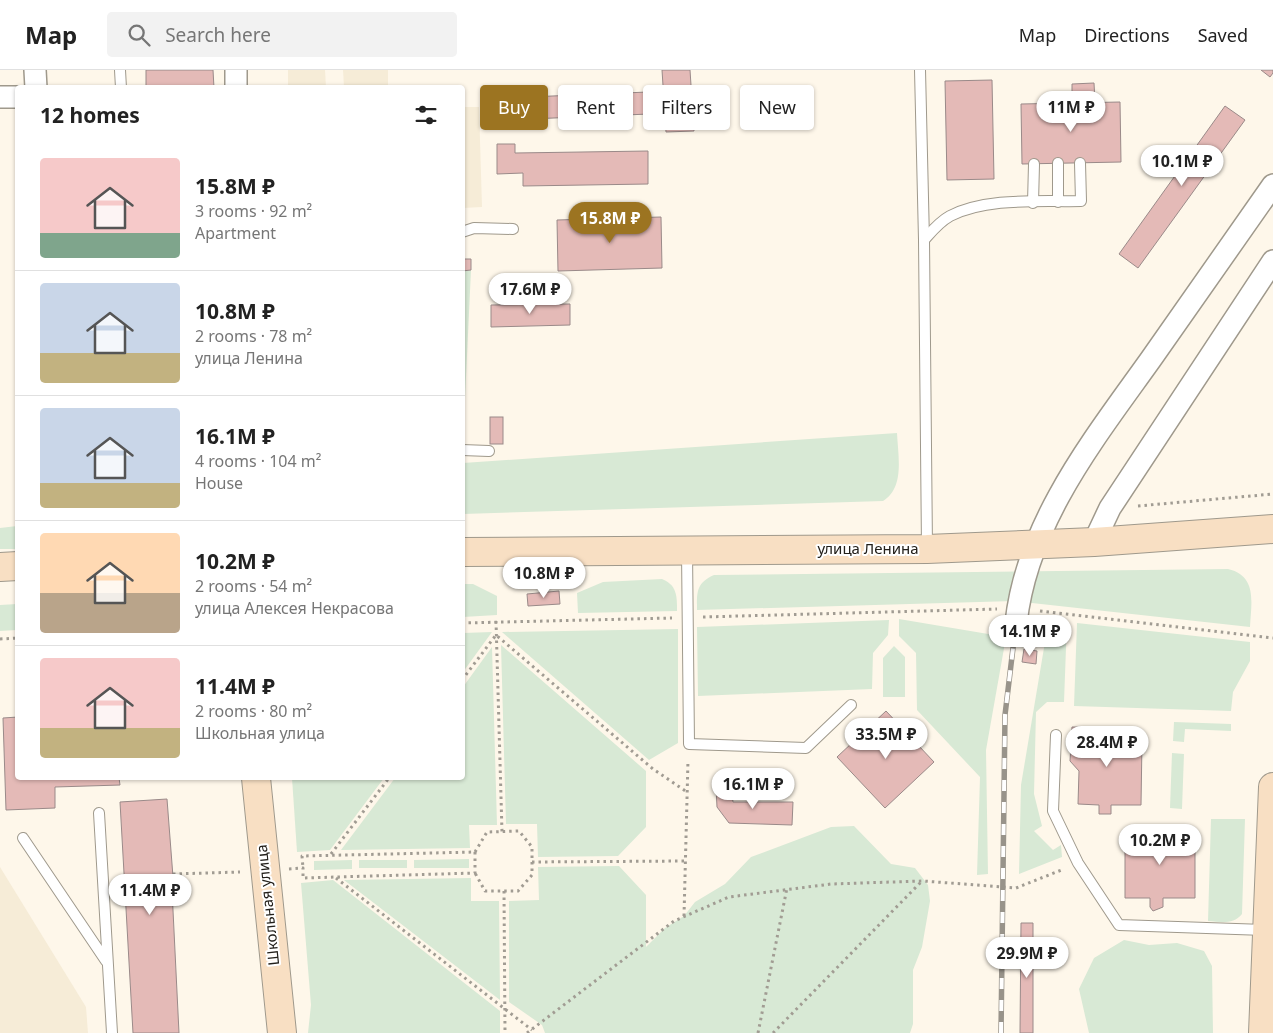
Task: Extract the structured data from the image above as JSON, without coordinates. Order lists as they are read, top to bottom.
{
  "streets": {
    "main road": ["улица Ленина", "Школьная улица"]
  },
  "page": {
    "header": "Map",
    "search": "Search here",
    "nav": ["Map", "Directions", "Saved"],
    "chip": [
      "Buy",
      "Rent",
      "Filters",
      "New"
    ],
    "heading": "12 homes",
    "price": [
      "11M ₽",
      "10.1M ₽",
      "15.8M ₽",
      "17.6M ₽",
      "10.8M ₽",
      "14.1M ₽",
      "33.5M ₽",
      "28.4M ₽",
      "16.1M ₽",
      "10.2M ₽",
      "11.4M ₽",
      "29.9M ₽"
    ],
    "list": [
      {
        "name": "15.8M ₽",
        "note": "3 rooms · 92 m² · Apartment"
      },
      {
        "name": "10.8M ₽",
        "note": "2 rooms · 78 m² · улица Ленина"
      },
      {
        "name": "16.1M ₽",
        "note": "4 rooms · 104 m² · House"
      },
      {
        "name": "10.2M ₽",
        "note": "2 rooms · 54 m² · улица Алексея Некрасова"
      },
      {
        "name": "11.4M ₽",
        "note": "2 rooms · 80 m² · Школьная улица"
      }
    ]
  }
}
